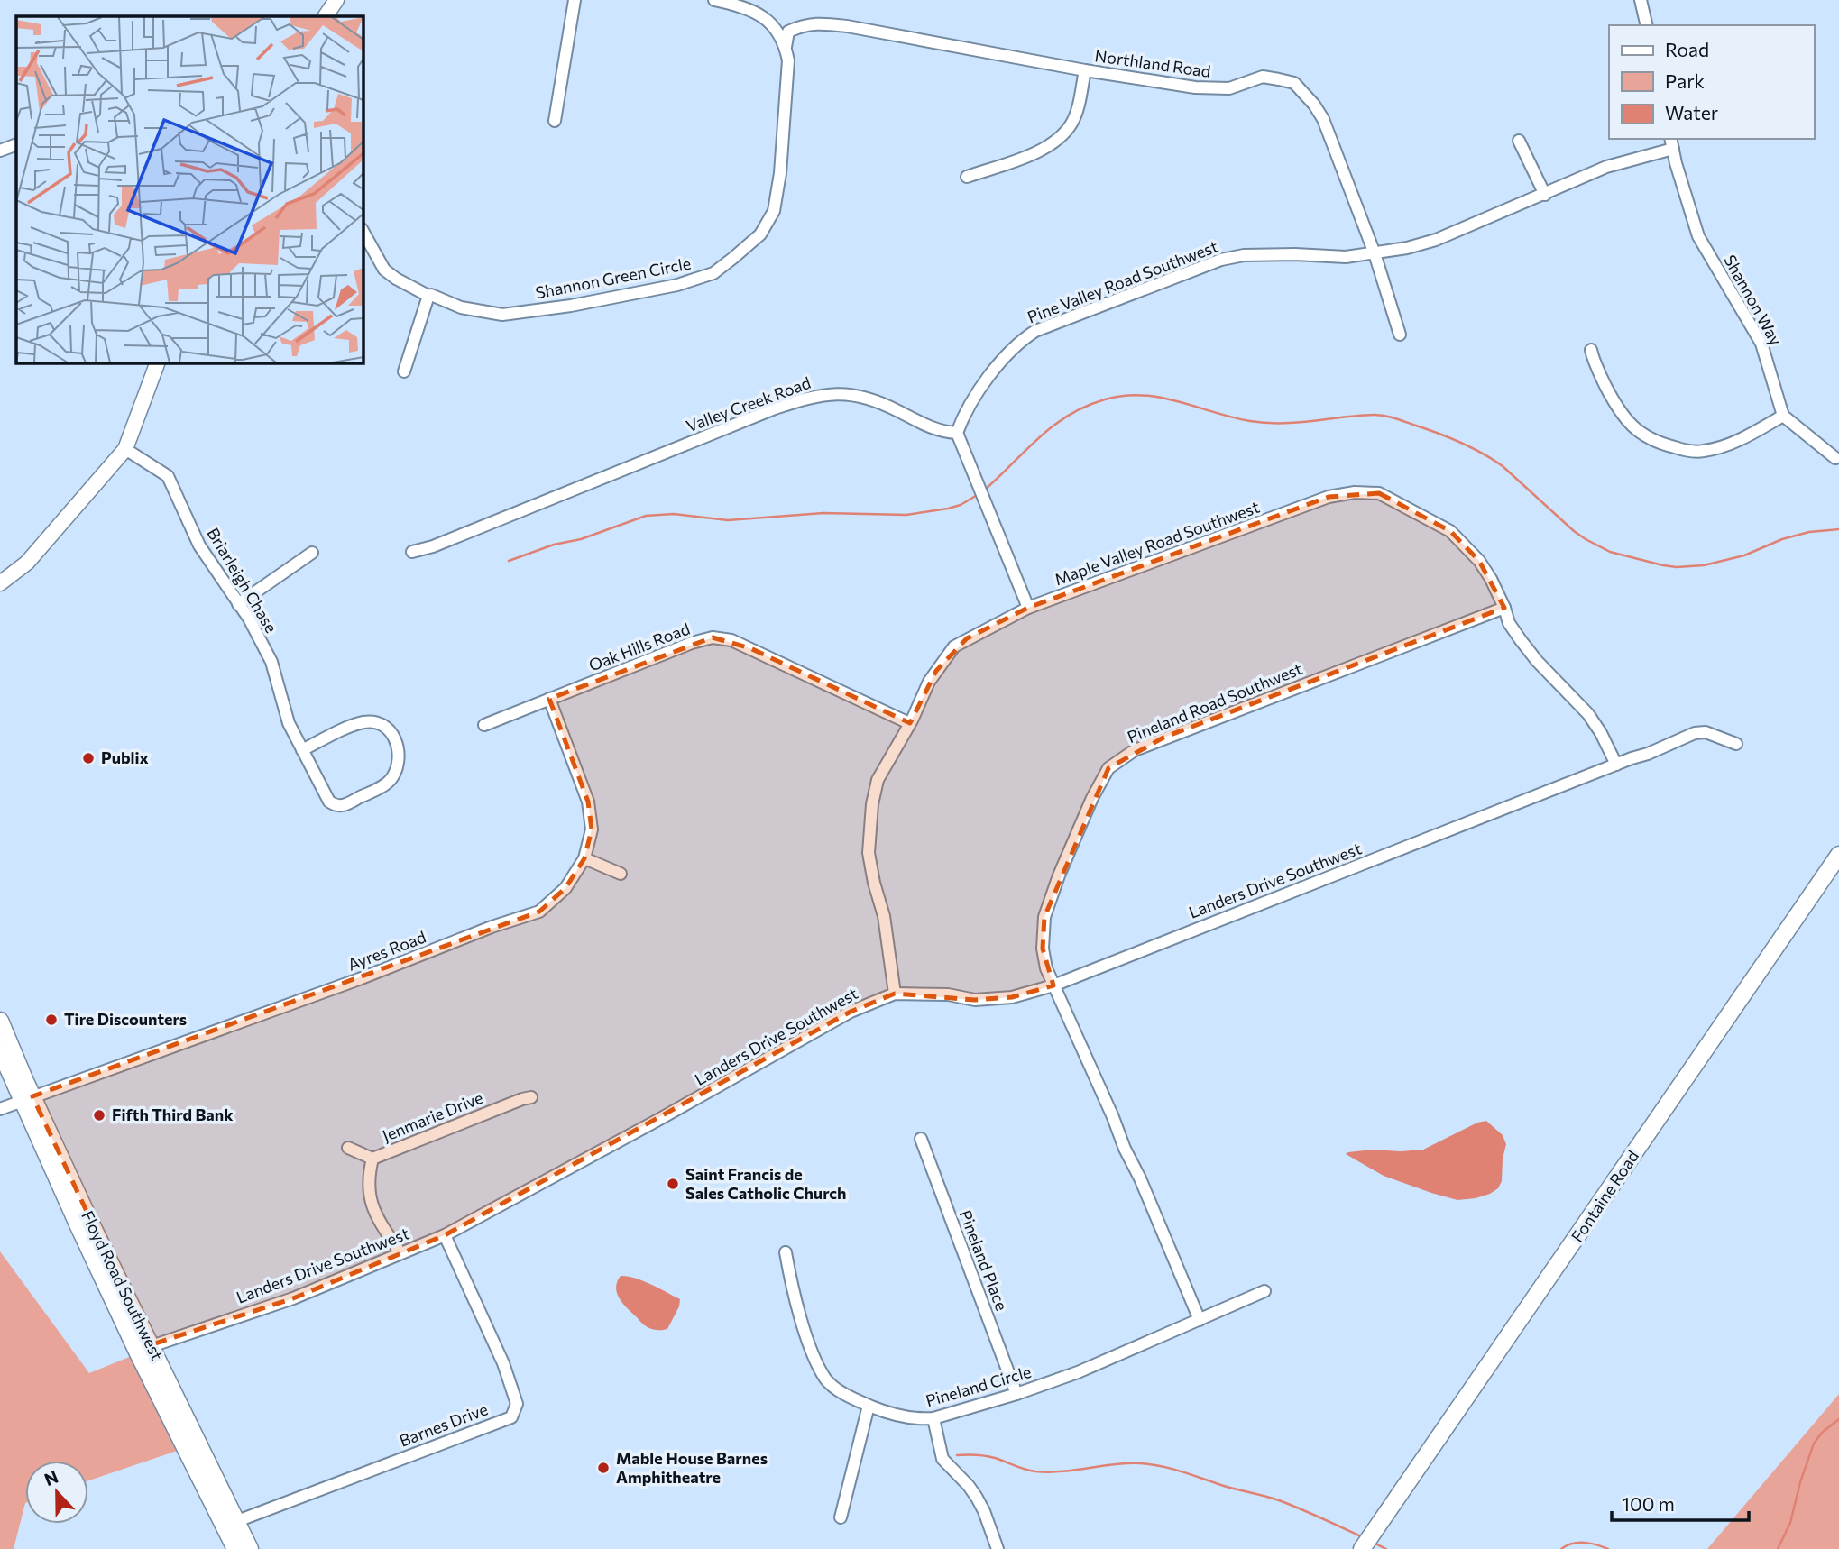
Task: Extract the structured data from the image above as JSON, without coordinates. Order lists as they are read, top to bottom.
{
  "streets": {
    "main road": ["Fontaine Road", "Floyd Road Southwest"],
    "street": [
      "Northland Road",
      "Shannon Green Circle",
      "Pine Valley Road Southwest",
      "Shannon Way",
      "Valley Creek Road",
      "Maple Valley Road Southwest",
      "Briarleigh Chase",
      "Oak Hills Road",
      "Pineland Road Southwest",
      "Landers Drive Southwest",
      "Ayres Road",
      "Jenmarie Drive",
      "Pineland Place",
      "Pineland Circle",
      "Barnes Drive"
    ]
  },
  "crossings": [
    ["Northland Road", "Shannon Green Circle"],
    ["Northland Road", "Pine Valley Road Southwest"],
    ["Pine Valley Road Southwest", "Shannon Way"],
    ["Pine Valley Road Southwest", "Valley Creek Road"],
    ["Maple Valley Road Southwest", "Oak Hills Road"],
    ["Maple Valley Road Southwest", "Pineland Road Southwest"],
    ["Maple Valley Road Southwest", "Landers Drive Southwest"],
    ["Oak Hills Road", "Ayres Road"],
    ["Pineland Road Southwest", "Landers Drive Southwest"],
    ["Pineland Road Southwest", "Pineland Circle"],
    ["Landers Drive Southwest", "Jenmarie Drive"],
    ["Landers Drive Southwest", "Floyd Road Southwest"],
    ["Landers Drive Southwest", "Barnes Drive"],
    ["Ayres Road", "Floyd Road Southwest"],
    ["Pineland Place", "Pineland Circle"],
    ["Floyd Road Southwest", "Barnes Drive"]
  ],
  "places": [
    "Publix",
    "Tire Discounters",
    "Fifth Third Bank",
    "Saint Francis de Sales Catholic Church",
    "Mable House Barnes Amphitheatre"
  ],
  "legend": ["Road", "Park", "Water"],
  "scale_bar": "100 m",
  "north": "top"
}
